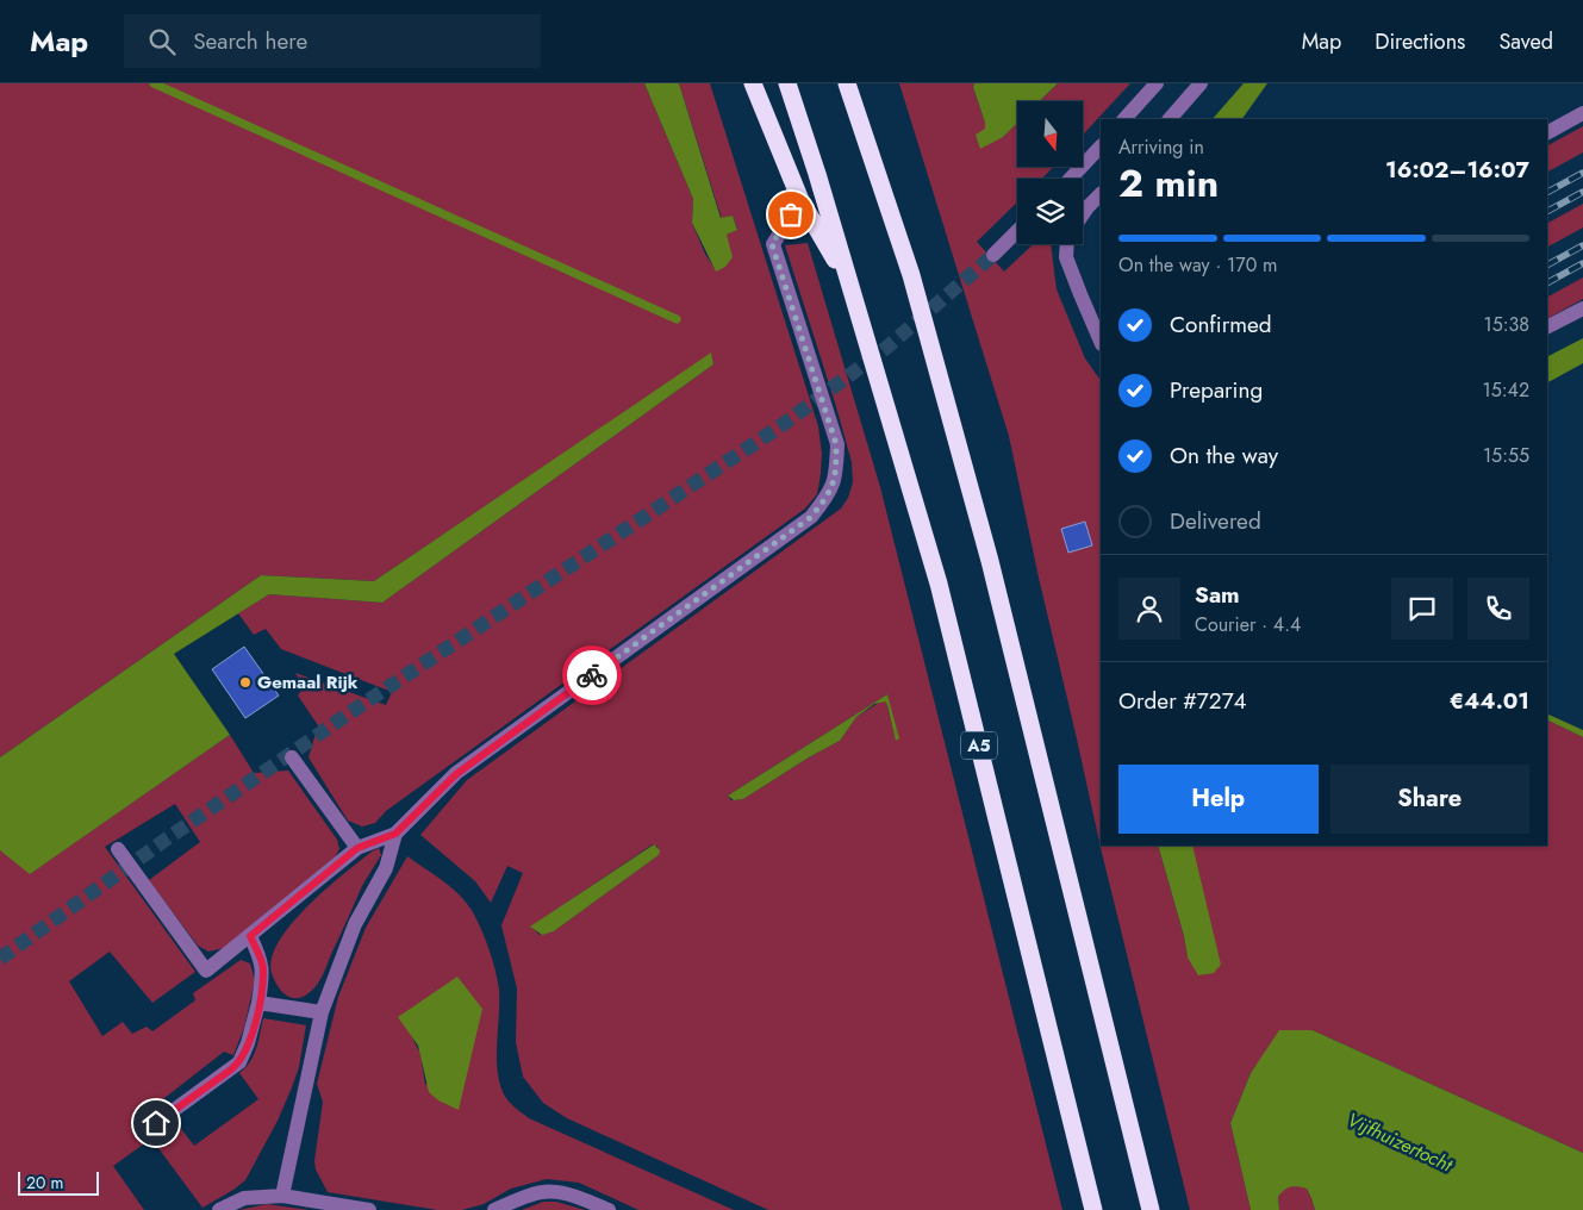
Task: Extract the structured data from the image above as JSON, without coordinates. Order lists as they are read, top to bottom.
{
  "streets": {
    "highway": ["A5"]
  },
  "water": ["Vijfhuizertocht"],
  "places": ["Gemaal Rijk"],
  "scale_bar": "20 m",
  "north": "bottom",
  "page": {
    "header": "Map",
    "search": "Search here",
    "nav": ["Map", "Directions", "Saved"],
    "heading": ["2 min", "Arriving in", "16:02–16:07"],
    "panel": [
      "Sam",
      "Courier · 4.4",
      "Order #7274",
      "€44.01"
    ],
    "bar": "On the way · 170 m",
    "list": [
      ["Confirmed", "15:38"],
      ["Preparing", "15:42"],
      ["On the way", "15:55"],
      "Delivered"
    ],
    "buttons": ["Help", "Share"],
    "scale": "20 m"
  }
}
